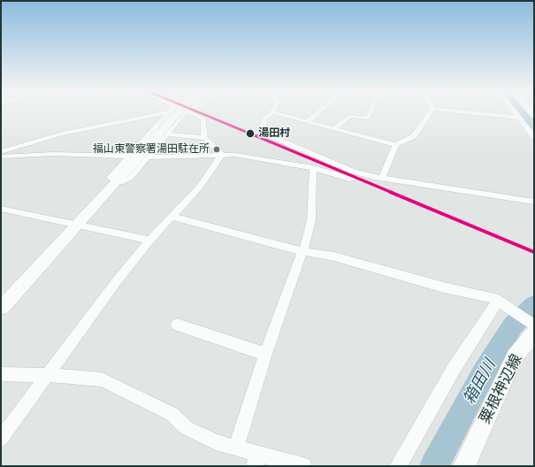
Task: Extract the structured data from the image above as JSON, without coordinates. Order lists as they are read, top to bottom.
{
  "streets": {
    "street": ["粟根神辺線"]
  },
  "water": ["箱田川"],
  "places": ["湯田村", "福山東警察署湯田駐在所"]
}
